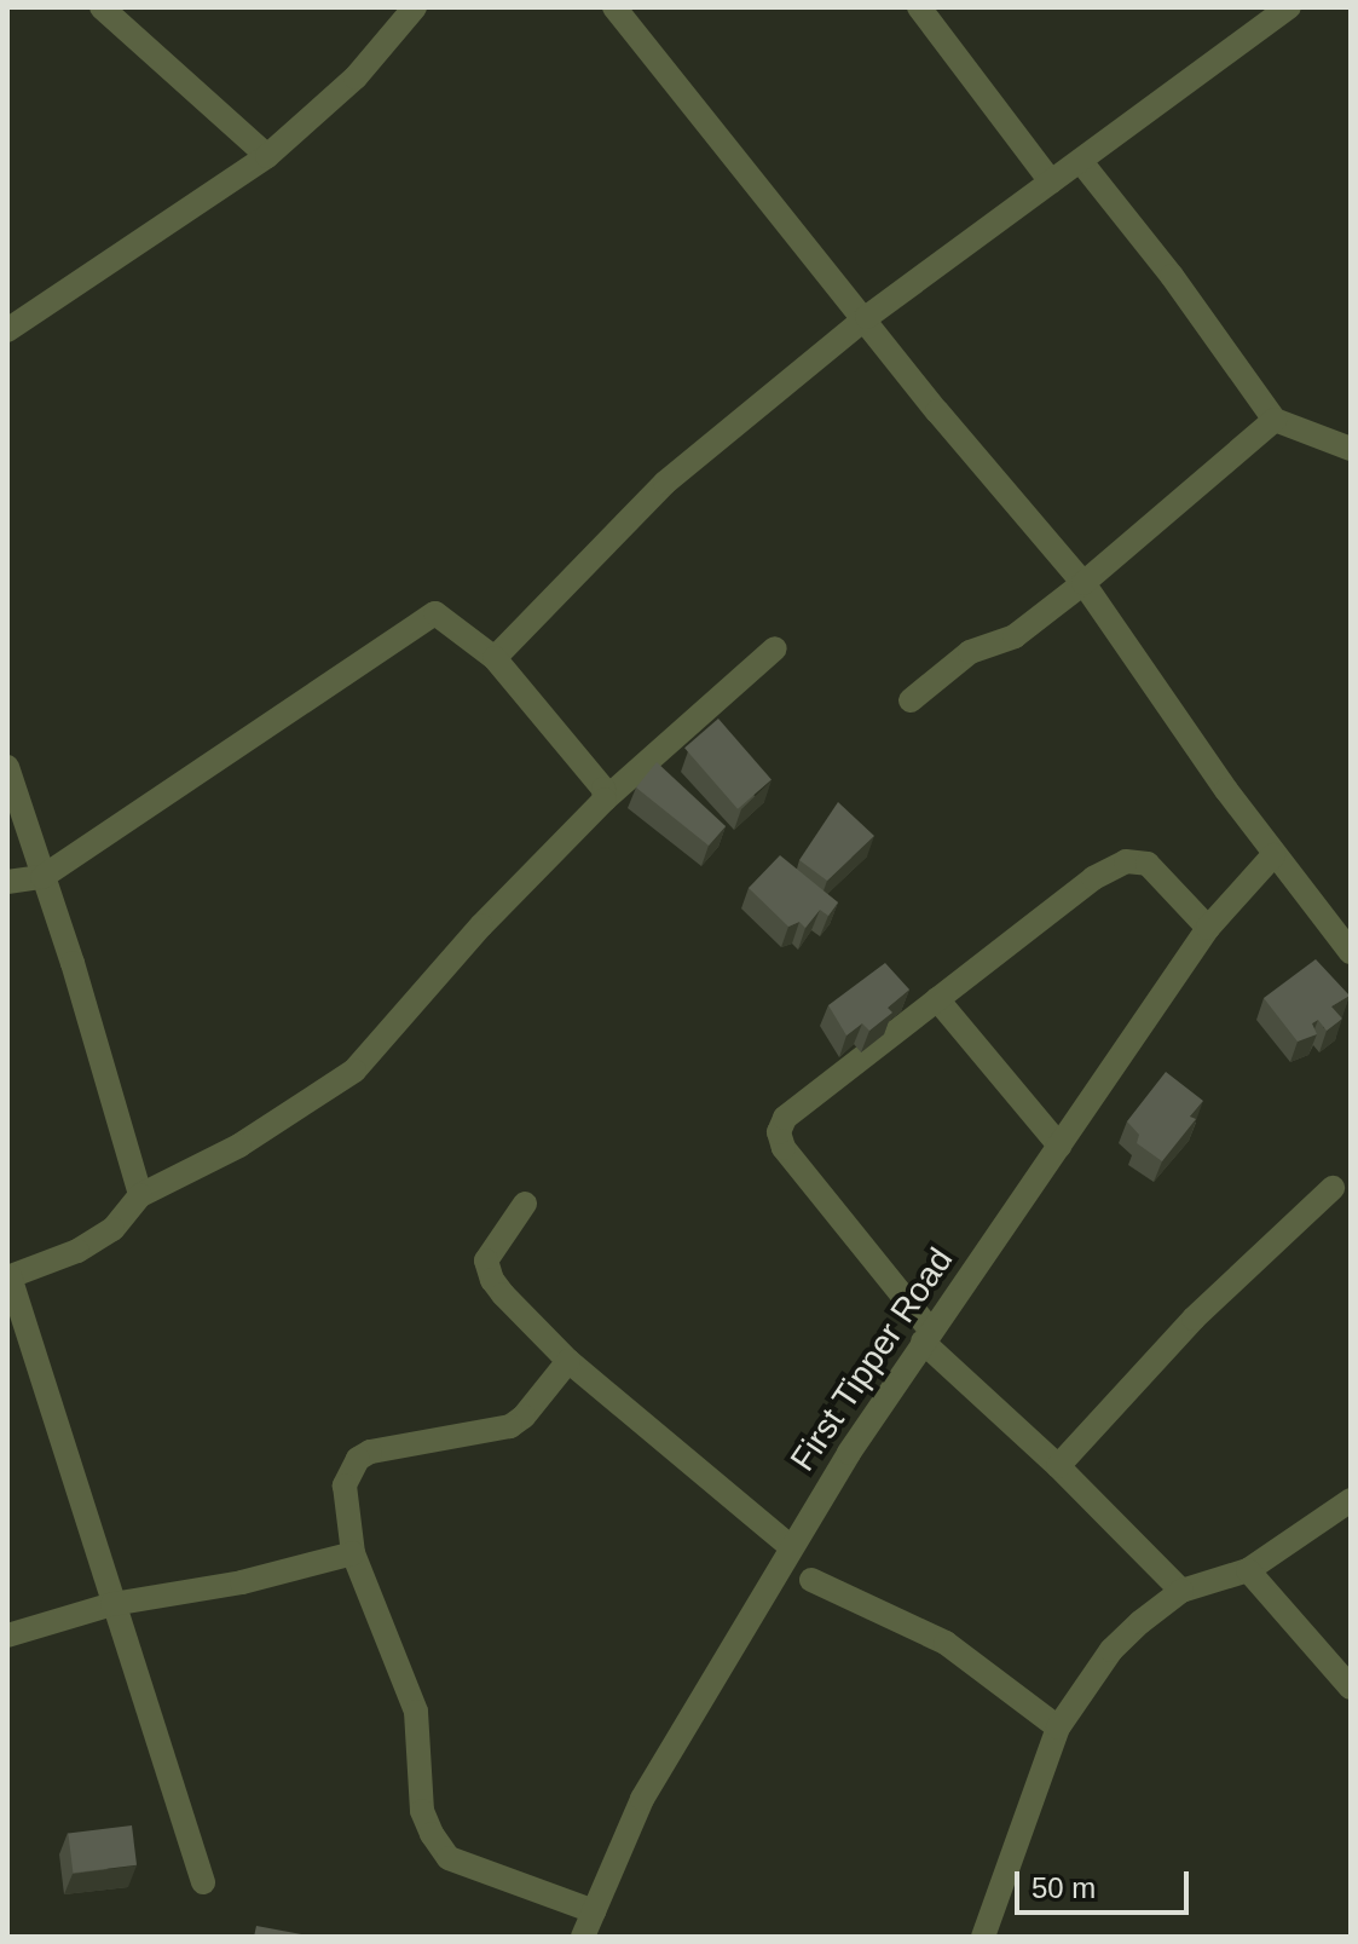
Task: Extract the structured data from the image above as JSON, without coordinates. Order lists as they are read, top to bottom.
{
  "streets": {
    "street": ["First Tipper Road"]
  },
  "scale_bar": "50 m"
}
